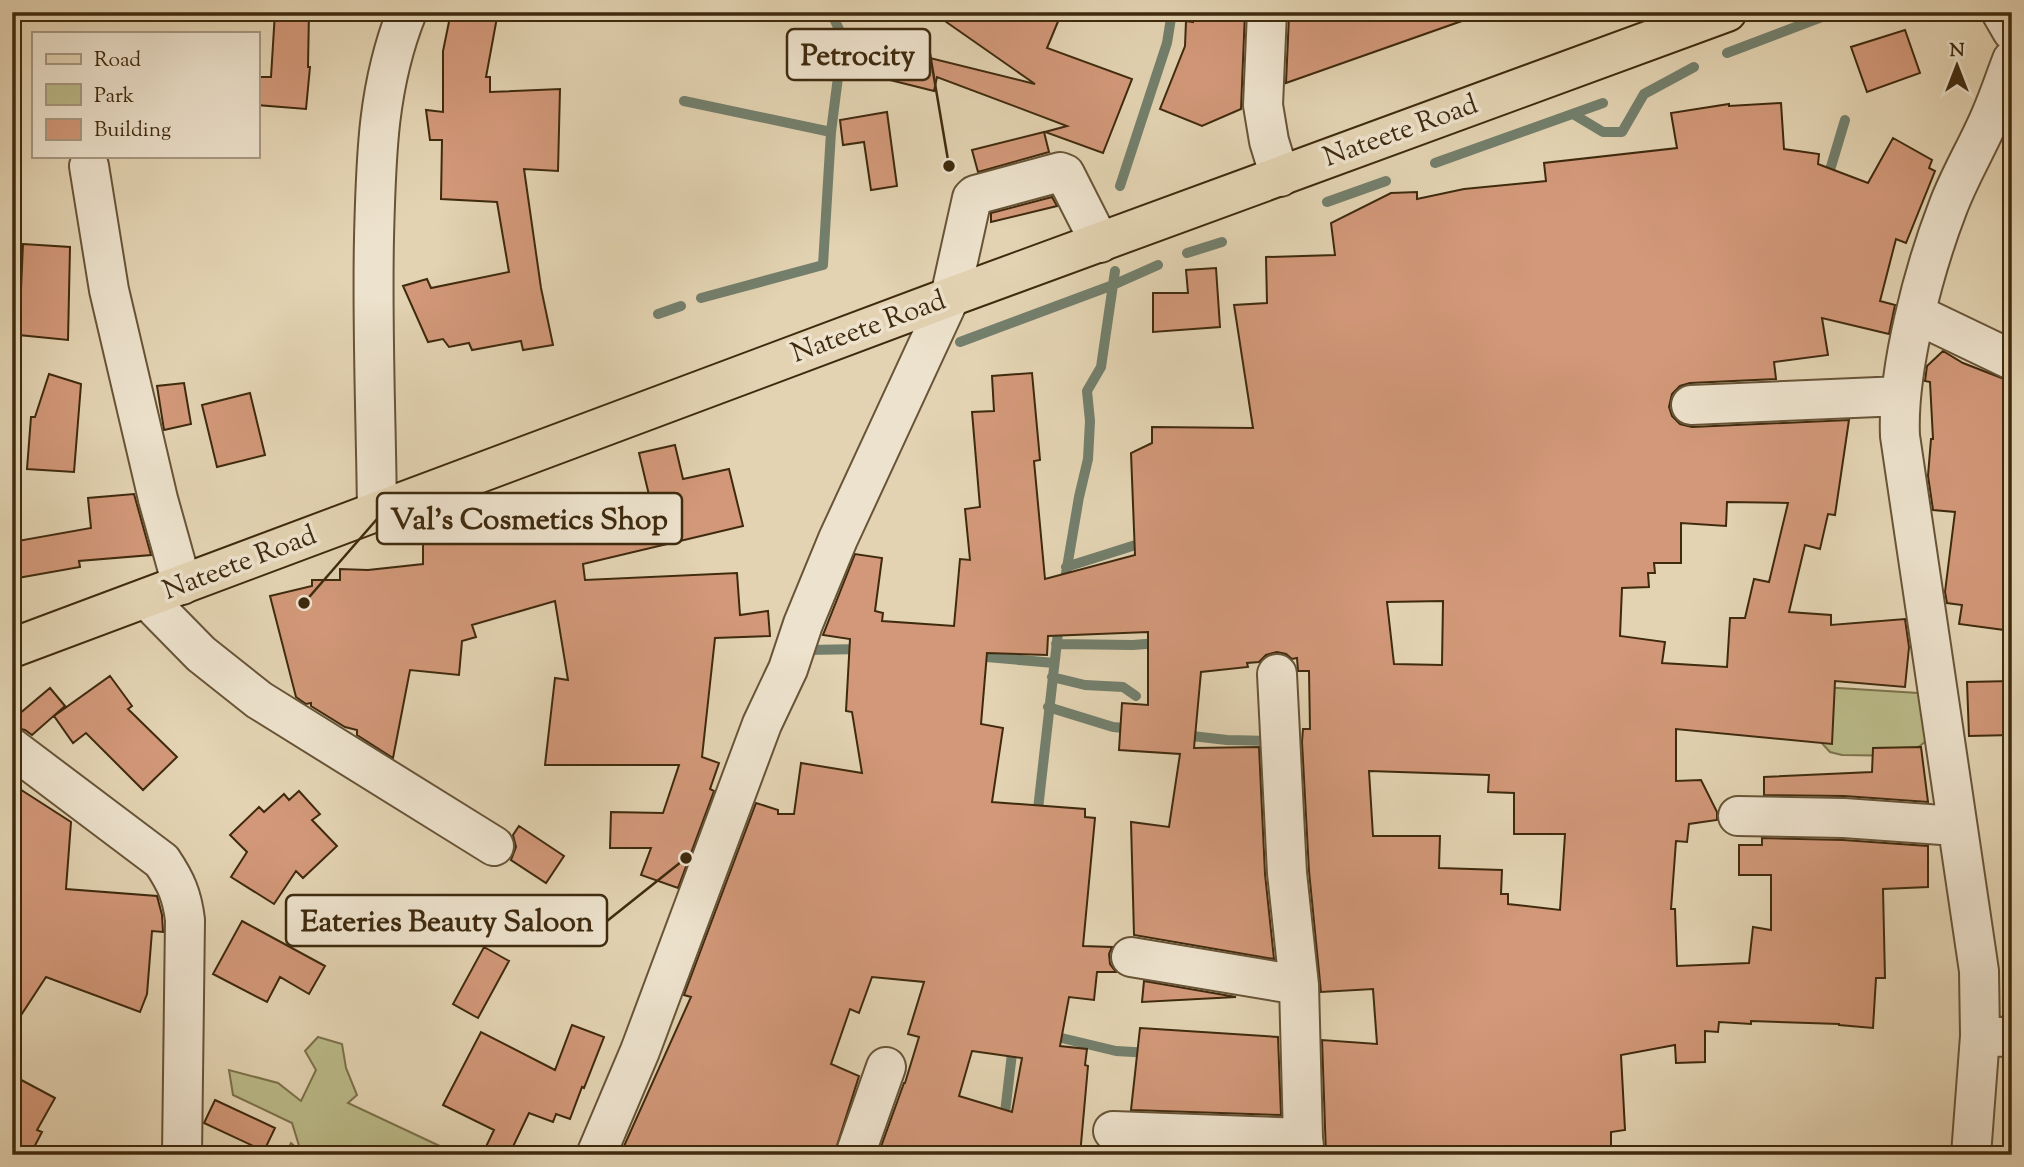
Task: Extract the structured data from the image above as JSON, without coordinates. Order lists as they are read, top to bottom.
{
  "streets": {
    "main road": ["Nateete Road"]
  },
  "places": ["Petrocity", "Val's Cosmetics Shop", "Eateries Beauty Saloon"],
  "legend": ["Road", "Park", "Building"],
  "north": "top"
}
